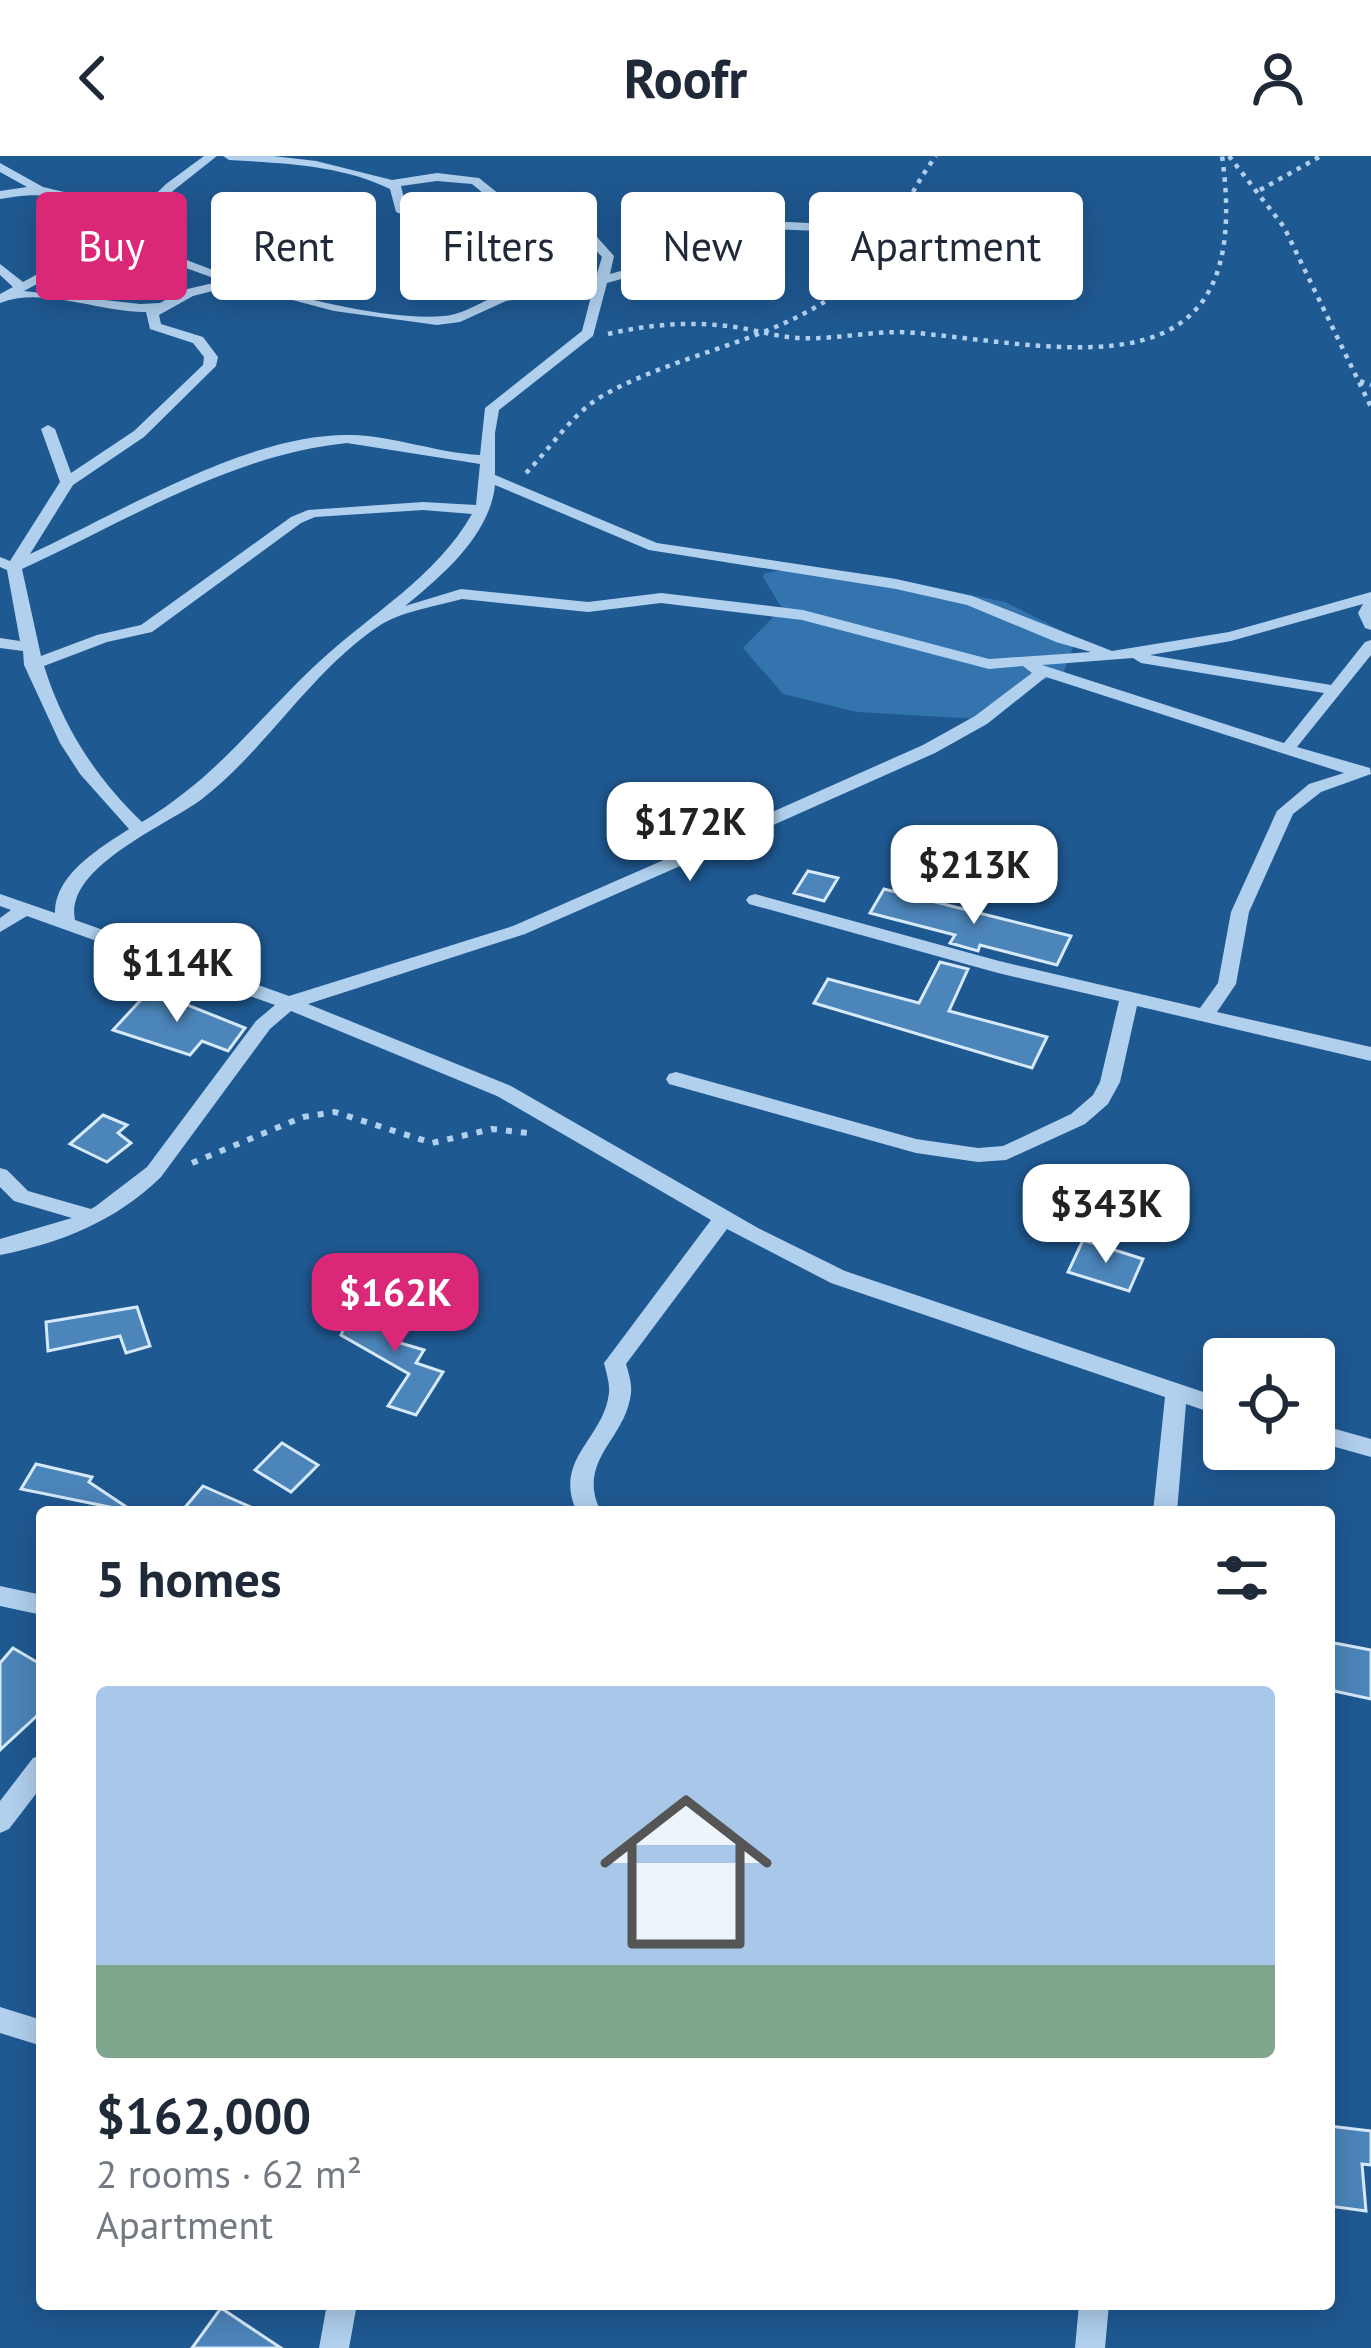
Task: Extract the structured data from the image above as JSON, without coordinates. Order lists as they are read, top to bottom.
{
  "page": {
    "header": "Roofr",
    "chip": [
      "Buy",
      "Rent",
      "Filters",
      "New",
      "Apartment"
    ],
    "price": [
      "$172K",
      "$213K",
      "$114K",
      "$343K",
      "$162K"
    ],
    "heading": "5 homes",
    "list": [
      {
        "name": "$162,000",
        "note": "2 rooms · 62 m² · Apartment"
      }
    ]
  }
}
